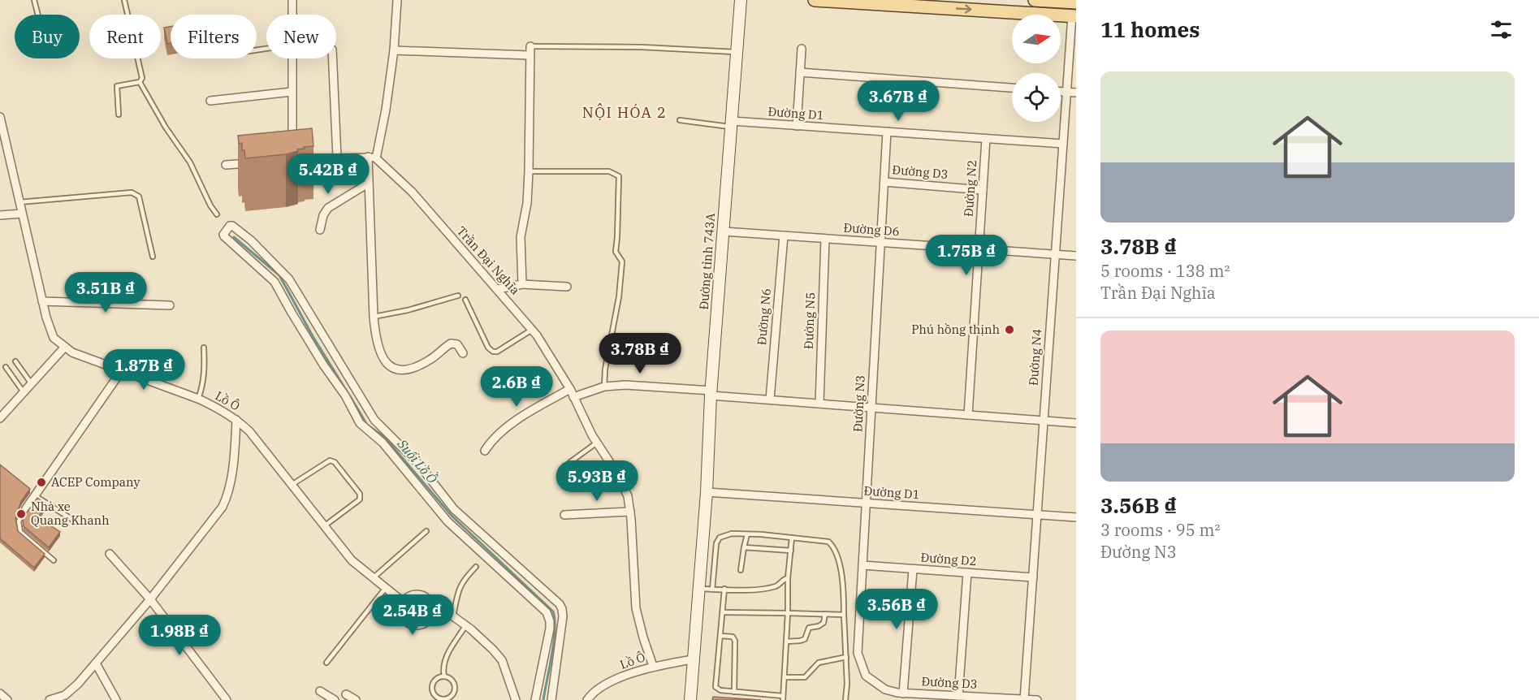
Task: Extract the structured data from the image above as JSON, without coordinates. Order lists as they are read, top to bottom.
{
  "streets": {
    "main road": ["Đường tỉnh 743A"],
    "street": [
      "Đường D1",
      "Đường D3",
      "Đường N2",
      "Đường D6",
      "Trần Đại Nghĩa",
      "Đường N6",
      "Đường N5",
      "Đường N4",
      "Lồ Ô",
      "Đường N3",
      "Đường D2"
    ]
  },
  "crossings": [
    ["Đường D1", "Đường N2"],
    ["Đường D1", "Đường tỉnh 743A"],
    ["Đường D1", "Đường N4"],
    ["Đường D1", "Đường N3"],
    ["Đường D3", "Đường N2"],
    ["Đường D3", "Đường N4"],
    ["Đường D3", "Đường N3"],
    ["Đường N2", "Đường D6"],
    ["Đường D6", "Đường tỉnh 743A"],
    ["Đường D6", "Đường N6"],
    ["Đường D6", "Đường N5"],
    ["Đường D6", "Đường N4"],
    ["Đường D6", "Đường N3"],
    ["Trần Đại Nghĩa", "Lồ Ô"],
    ["Đường tỉnh 743A", "Lồ Ô"],
    ["Đường N4", "Đường D2"],
    ["Đường N3", "Đường D2"]
  ],
  "districts": ["NỘI HÓA 2"],
  "water": ["Suối Lồ Ồ"],
  "places": ["Phú hồng thịnh", "ACEP Company", "Nhà xe Quang Khanh"],
  "north": "right",
  "page": {
    "heading": "11 homes",
    "chip": [
      "Buy",
      "Rent",
      "Filters",
      "New"
    ],
    "list": [
      {
        "name": "3.78B ₫",
        "note": "5 rooms · 138 m² · Trần Đại Nghĩa"
      },
      {
        "name": "3.56B ₫",
        "note": "3 rooms · 95 m² · Đường N3"
      }
    ],
    "price": [
      "3.67B ₫",
      "5.42B ₫",
      "1.75B ₫",
      "3.51B ₫",
      "3.78B ₫",
      "1.87B ₫",
      "2.6B ₫",
      "5.93B ₫",
      "3.56B ₫",
      "2.54B ₫",
      "1.98B ₫"
    ]
  }
}
